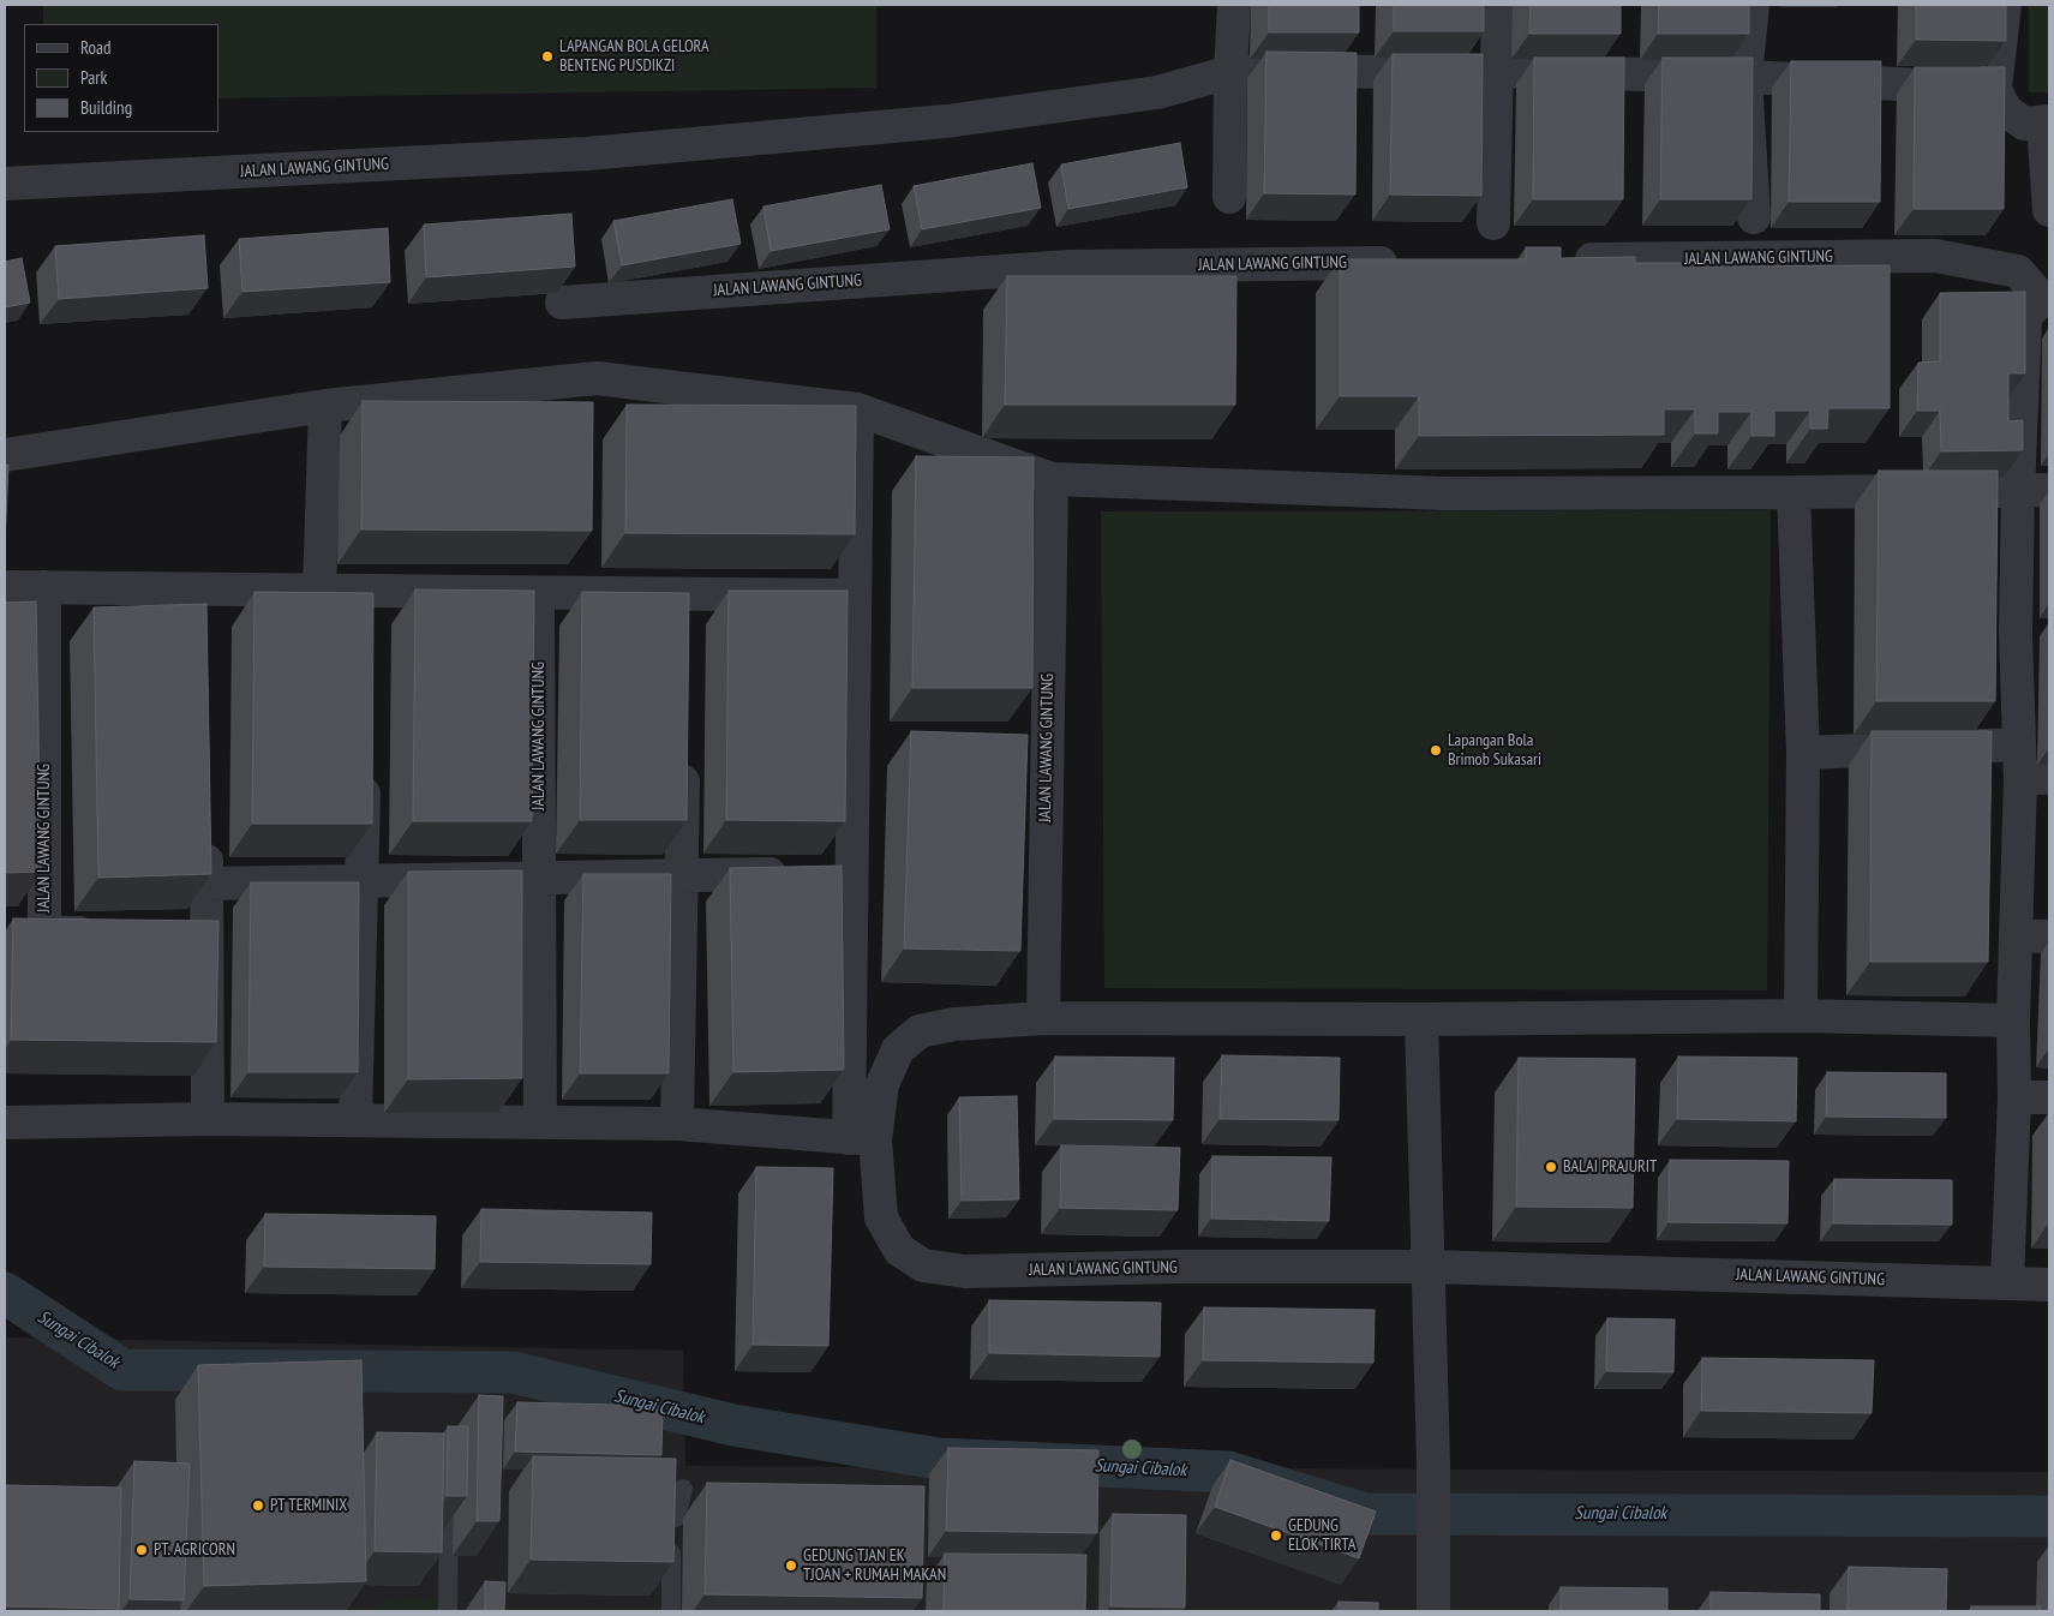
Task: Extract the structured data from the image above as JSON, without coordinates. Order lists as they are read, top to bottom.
{
  "streets": {
    "street": ["JALAN LAWANG GINTUNG"]
  },
  "water": ["Sungai Cibalok"],
  "places": [
    "LAPANGAN BOLA GELORA BENTENG PUSDIKZI",
    "Lapangan Bola Brimob Sukasari",
    "BALAI PRAJURIT",
    "PT TERMINIX",
    "GEDUNG ELOK TIRTA",
    "PT. AGRICORN",
    "GEDUNG TJAN EK TJOAN + RUMAH MAKAN"
  ],
  "legend": ["Road", "Park", "Building"]
}
